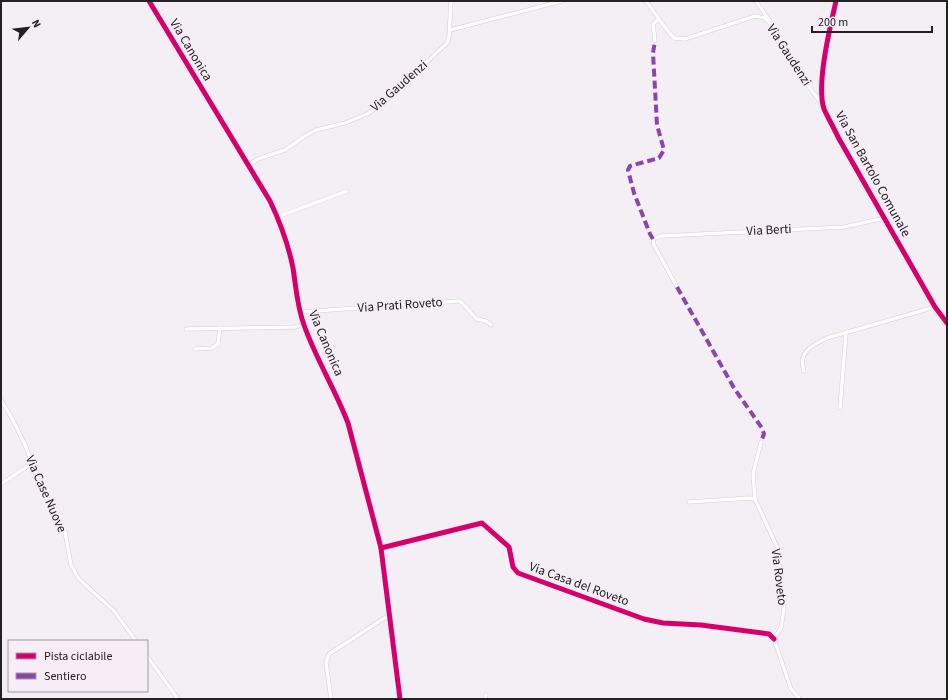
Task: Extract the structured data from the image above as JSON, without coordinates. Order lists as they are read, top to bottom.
{
  "streets": {
    "street": [
      "Via Canonica",
      "Via Gaudenzi",
      "Via San Bartolo Comunale",
      "Via Berti",
      "Via Prati Roveto",
      "Via Case Nuove",
      "Via Roveto",
      "Via Casa del Roveto"
    ]
  },
  "crossings": [
    ["Via Canonica", "Via Gaudenzi"],
    ["Via Canonica", "Via Prati Roveto"],
    ["Via Canonica", "Via Casa del Roveto"],
    ["Via Gaudenzi", "Via San Bartolo Comunale"],
    ["Via San Bartolo Comunale", "Via Berti"],
    ["Via Roveto", "Via Casa del Roveto"]
  ],
  "legend": ["Pista ciclabile", "Sentiero"],
  "scale_bar": "200 m",
  "north": "top right"
}
